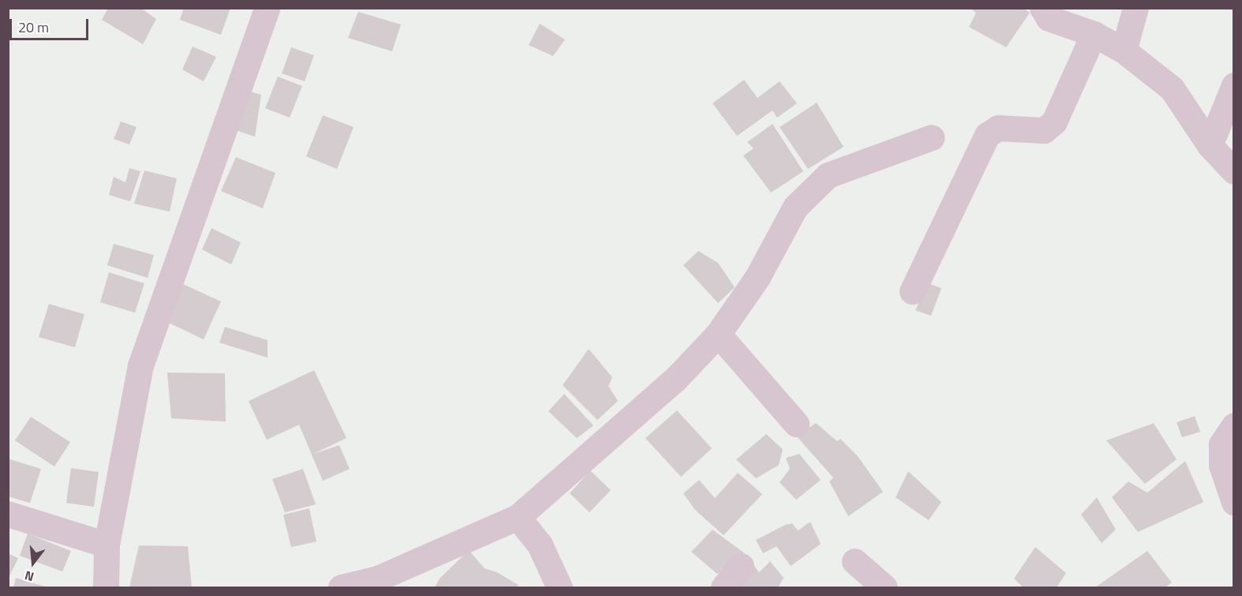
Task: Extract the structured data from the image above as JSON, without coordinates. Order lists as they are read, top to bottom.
{
  "scale_bar": "20 m",
  "north": "bottom"
}
